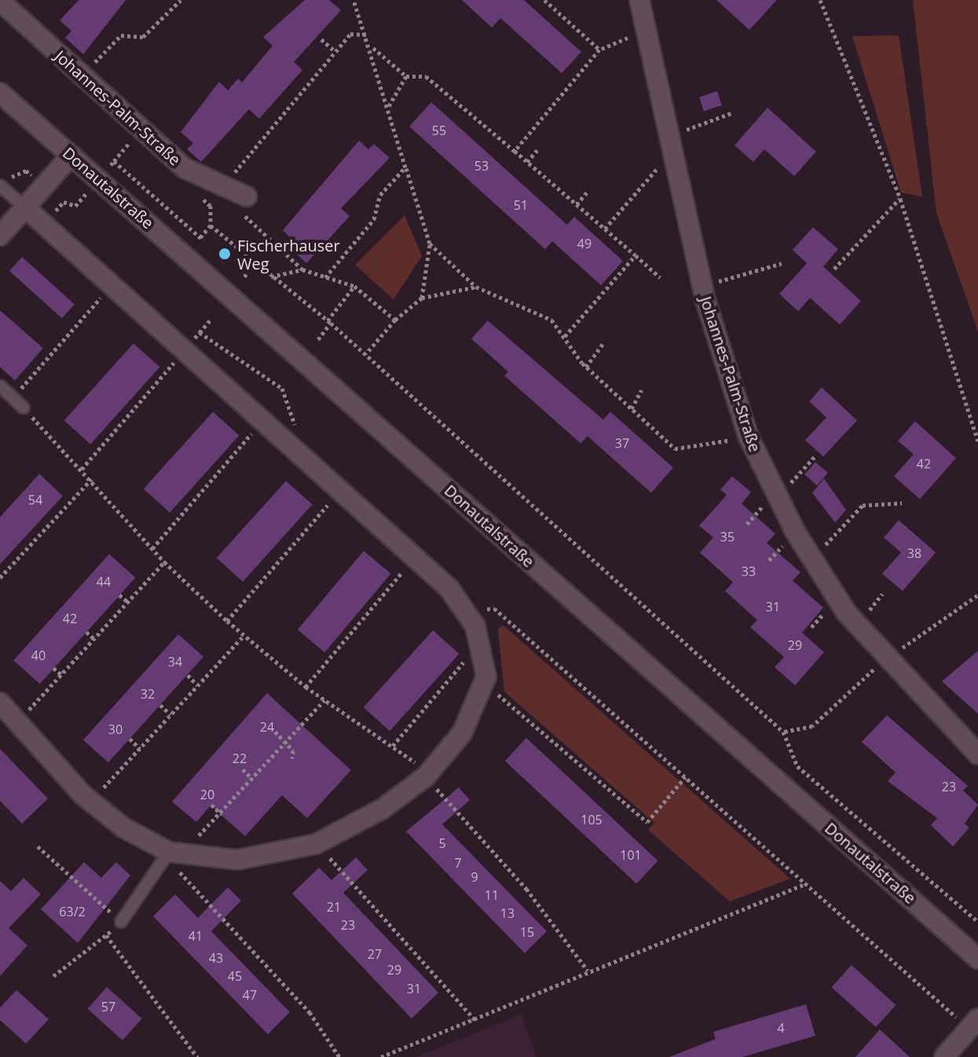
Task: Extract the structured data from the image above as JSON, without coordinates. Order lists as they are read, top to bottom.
{
  "streets": {
    "street": ["Johannes-Palm-Straße", "Donautalstraße"]
  },
  "places": ["Fischerhauser Weg"],
  "house_numbers": [
    "55",
    "53",
    "51",
    "49",
    "37",
    "42",
    "54",
    "35",
    "38",
    "33",
    "44",
    "31",
    "42",
    "29",
    "40",
    "34",
    "32",
    "24",
    "30",
    "22",
    "23",
    "20",
    "105",
    "5",
    "101",
    "7",
    "9",
    "11",
    "21",
    "63/2",
    "13",
    "23",
    "15",
    "41",
    "27",
    "43",
    "29",
    "45",
    "31",
    "47",
    "57",
    "4"
  ]
}
